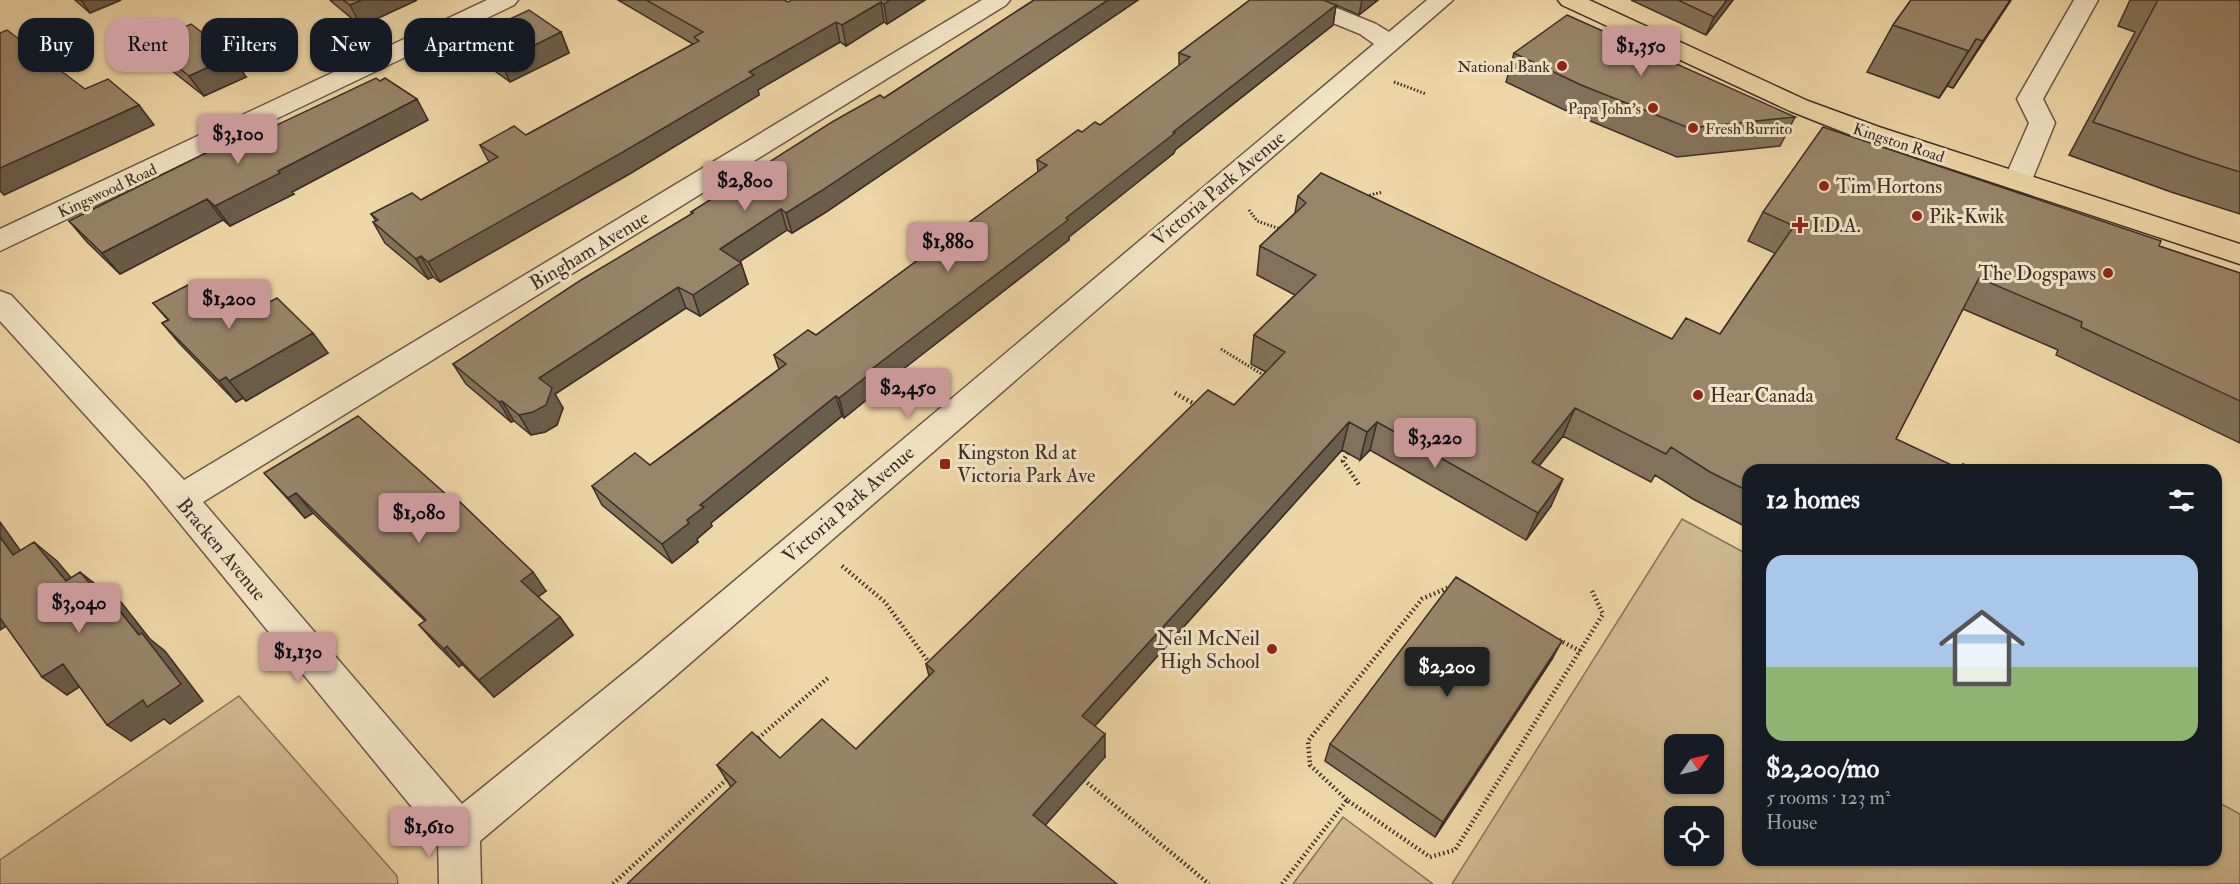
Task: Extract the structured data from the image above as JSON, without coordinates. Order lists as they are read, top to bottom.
{
  "streets": {
    "main road": ["Kingston Road"],
    "street": [
      "Victoria Park Avenue",
      "Kingswood Road",
      "Bingham Avenue",
      "Bracken Avenue"
    ]
  },
  "crossings": [
    ["Victoria Park Avenue", "Bracken Avenue"],
    ["Bingham Avenue", "Bracken Avenue"]
  ],
  "places": {
    "other": [
      "National Bank",
      "Papa John's",
      "Fresh Burrito",
      "Tim Hortons",
      "Pik-Kwik",
      "The Dogspaws",
      "Hear Canada",
      "Neil McNeil High School"
    ],
    "health": ["I.D.A."],
    "transit": ["Kingston Rd at Victoria Park Ave"]
  },
  "north": "top right",
  "page": {
    "chip": [
      "Buy",
      "Rent",
      "Filters",
      "New",
      "Apartment"
    ],
    "price": [
      "$1,350",
      "$3,100",
      "$2,800",
      "$1,880",
      "$1,200",
      "$2,450",
      "$3,220",
      "$1,080",
      "$3,040",
      "$1,130",
      "$2,200",
      "$1,610"
    ],
    "heading": "12 homes",
    "list": [
      {
        "name": "$2,200/mo",
        "note": "5 rooms · 123 m² · House"
      }
    ]
  }
}
